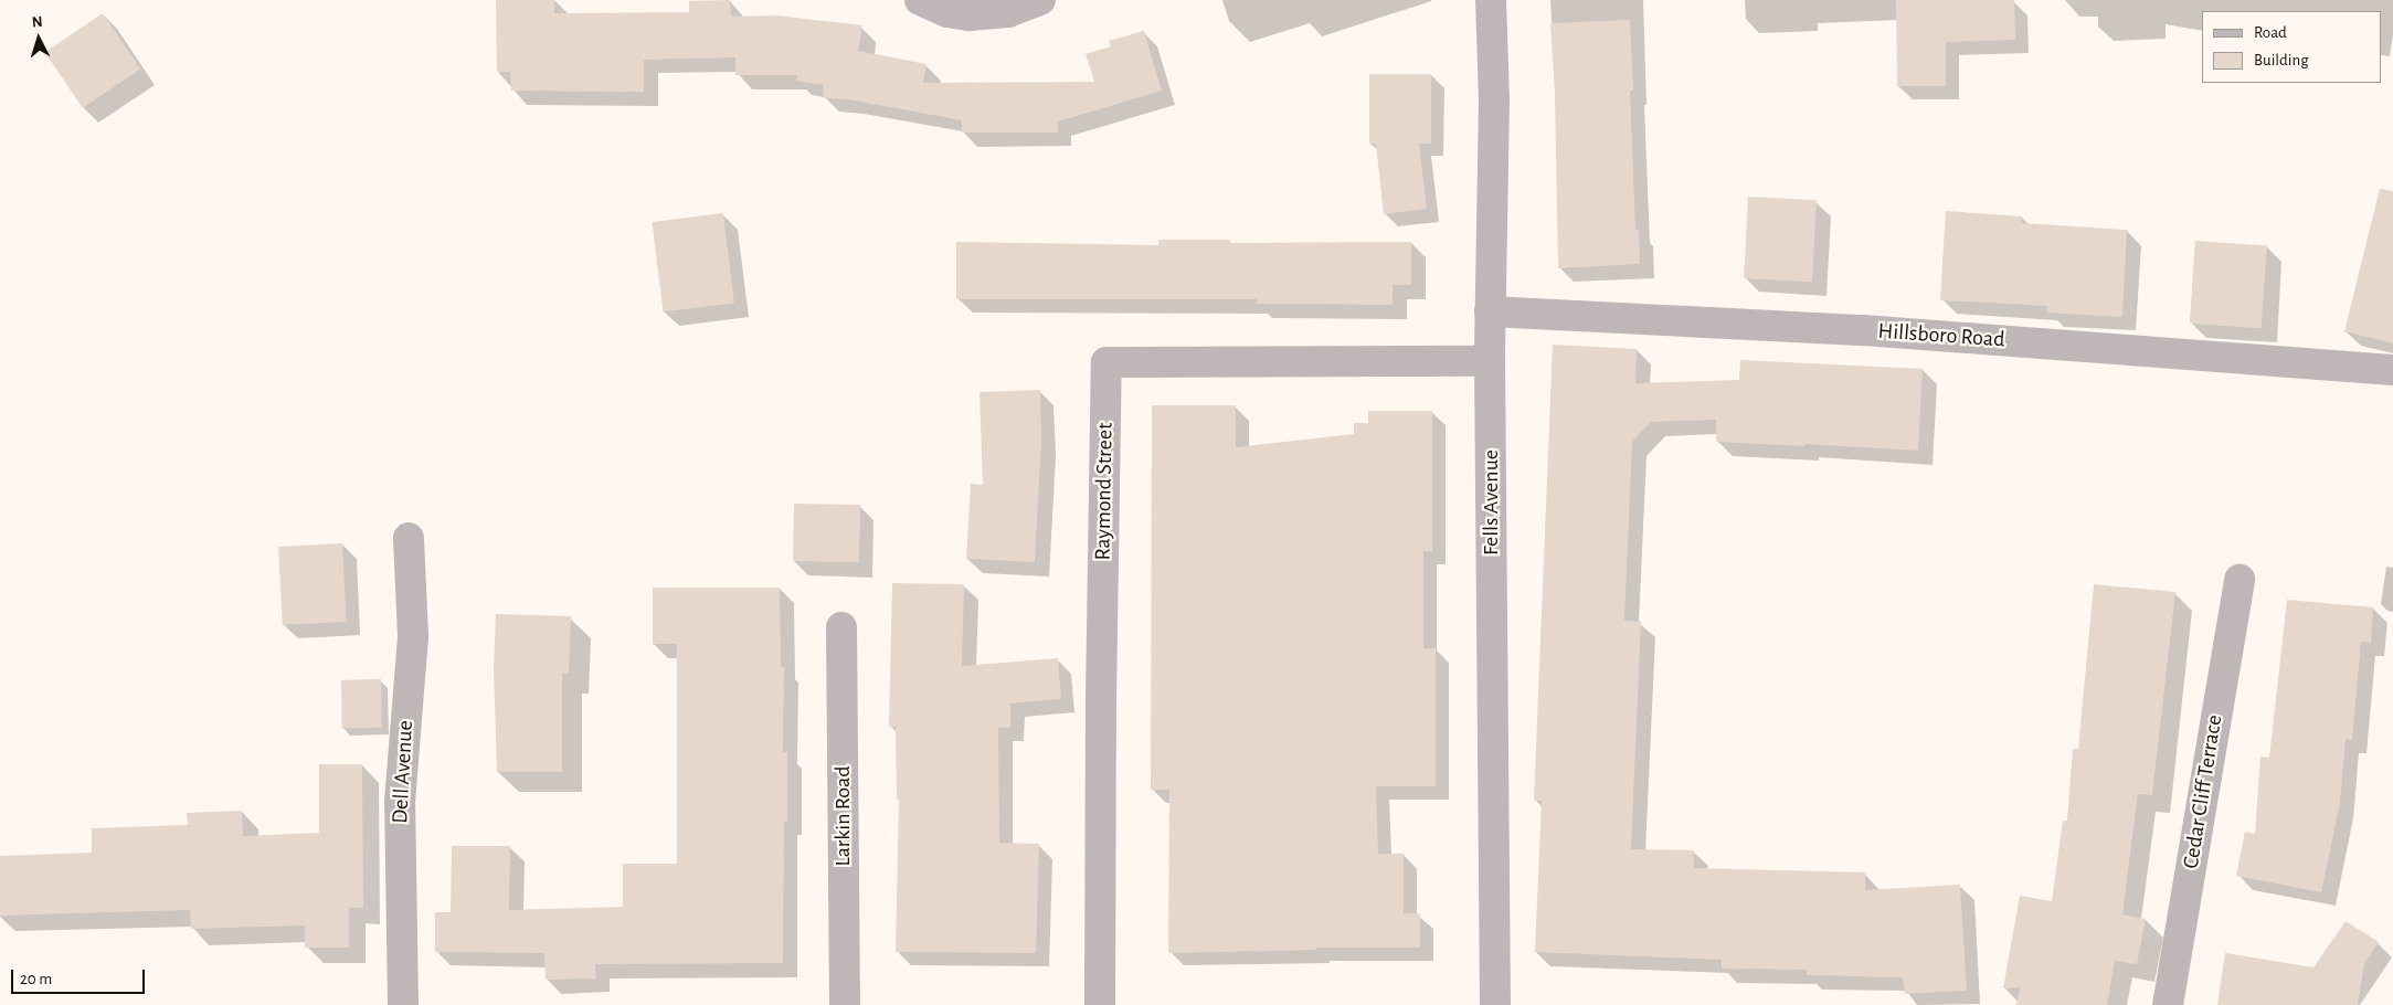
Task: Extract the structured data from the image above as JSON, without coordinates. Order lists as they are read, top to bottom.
{
  "streets": {
    "street": [
      "Hillsboro Road",
      "Raymond Street",
      "Fells Avenue",
      "Dell Avenue",
      "Cedar Cliff Terrace",
      "Larkin Road"
    ]
  },
  "crossings": [
    ["Hillsboro Road", "Fells Avenue"],
    ["Raymond Street", "Fells Avenue"]
  ],
  "legend": ["Road", "Building"],
  "scale_bar": "20 m",
  "north": "top"
}
